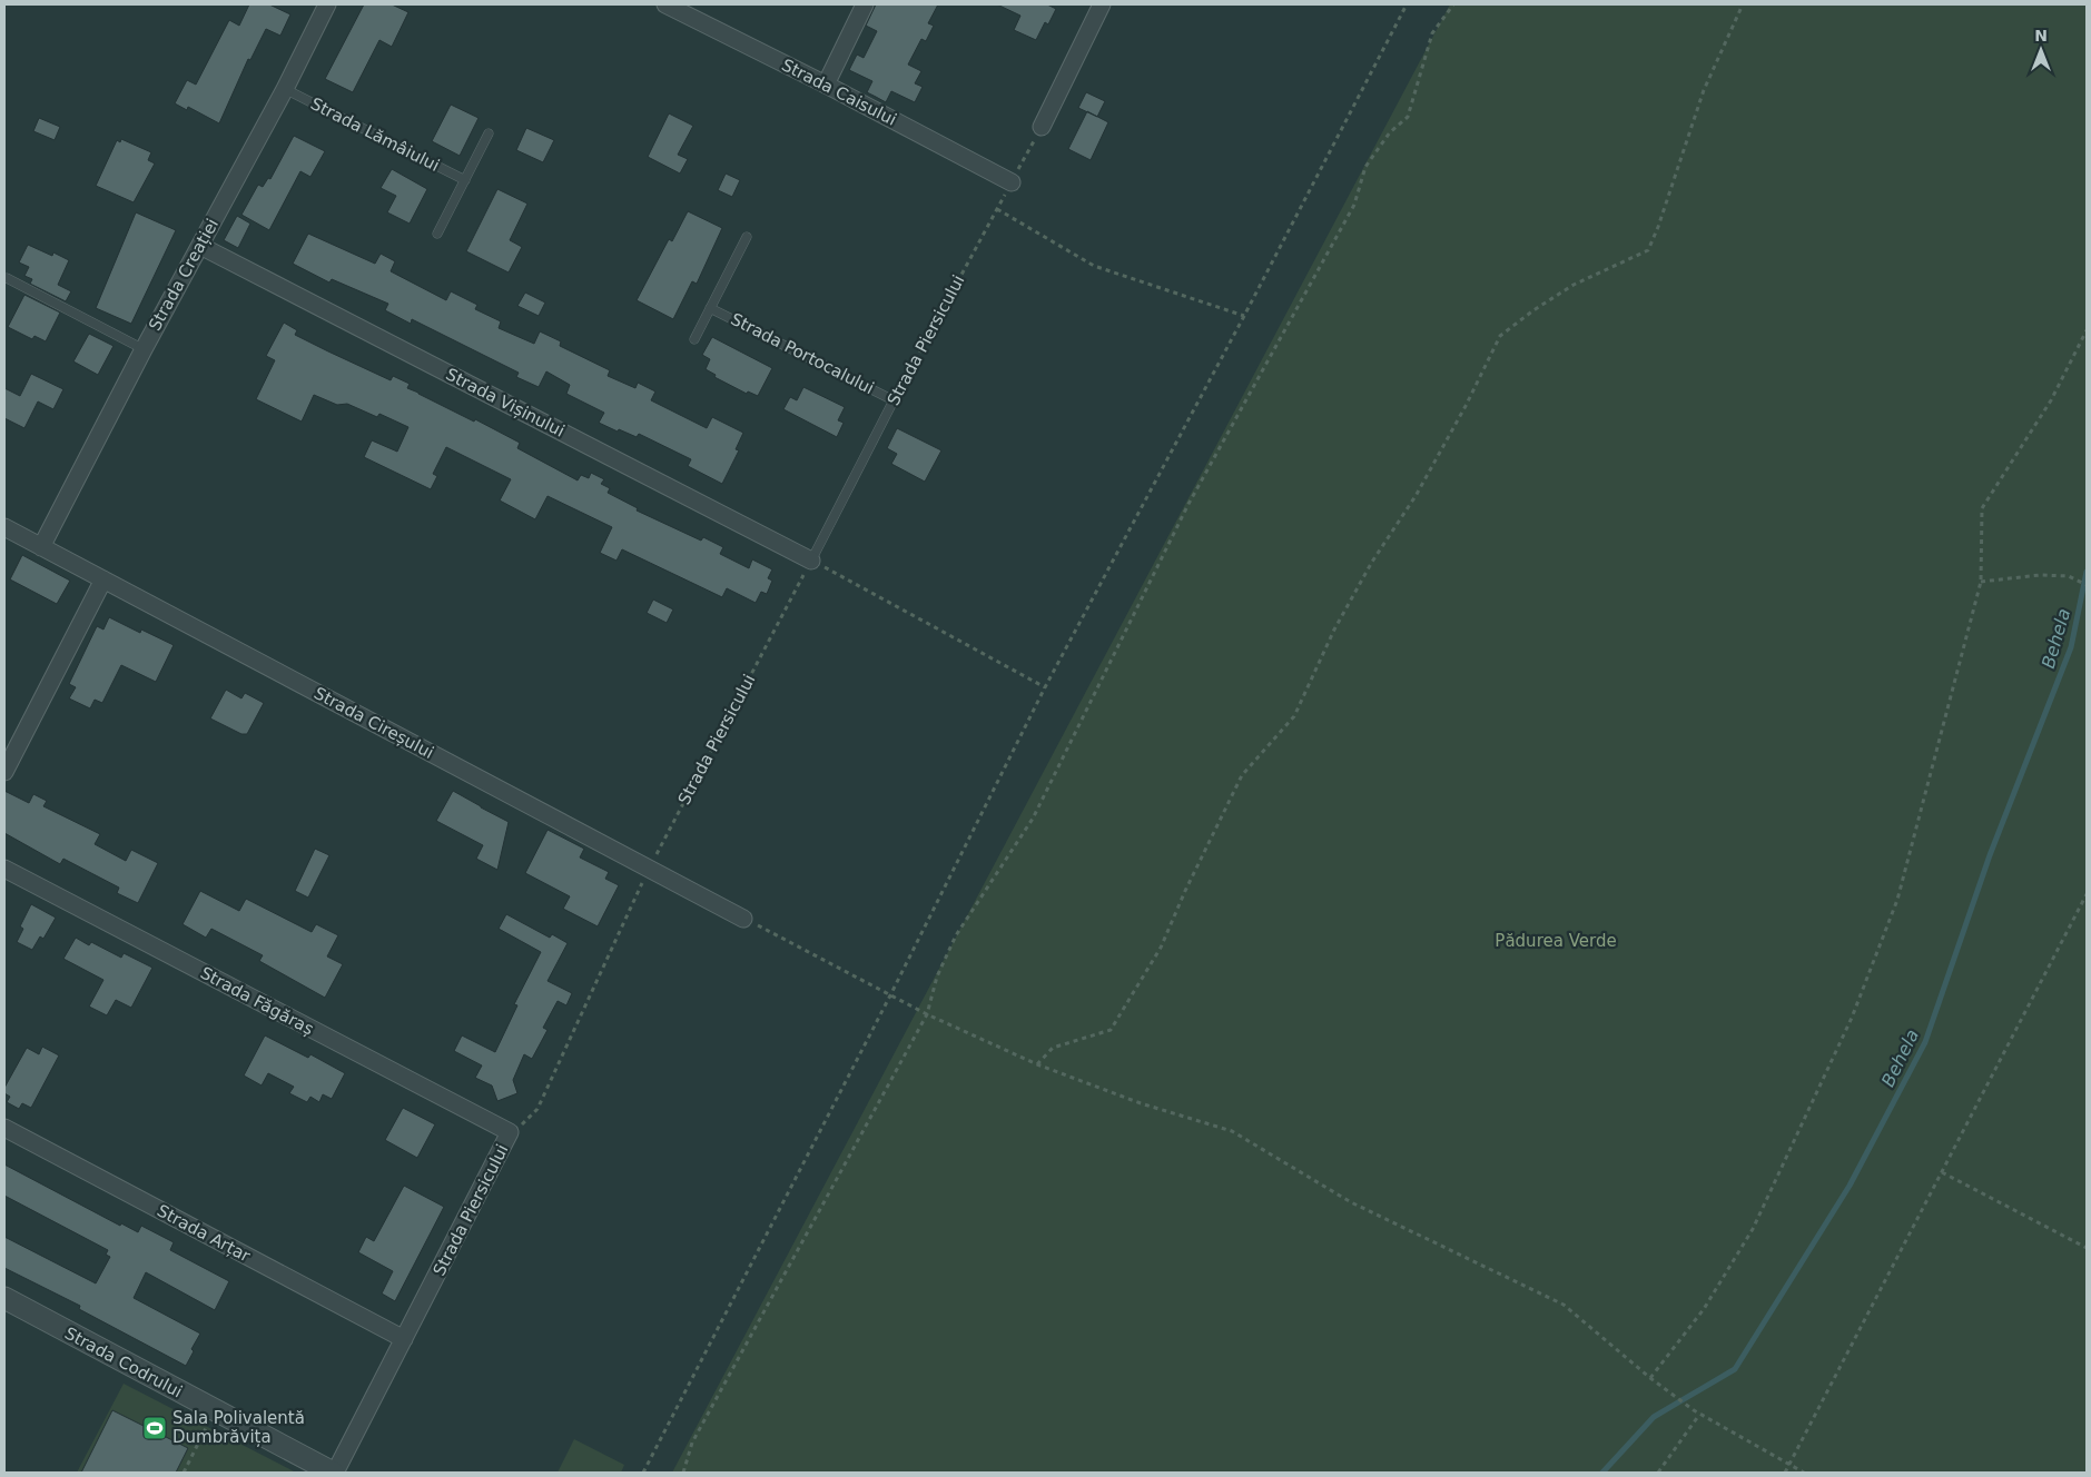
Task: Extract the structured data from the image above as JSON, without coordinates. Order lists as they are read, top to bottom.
{
  "streets": {
    "street": [
      "Strada Caisului",
      "Strada Creației",
      "Strada Piersicului",
      "Strada Vișinului",
      "Strada Cireșului",
      "Strada Făgăraș",
      "Strada Arțar",
      "Strada Codrului"
    ],
    "lane": ["Strada Lămâiului", "Strada Portocalului"]
  },
  "crossings": [
    ["Strada Caisului", "Strada Piersicului"],
    ["Strada Lămâiului", "Strada Creației"],
    ["Strada Creației", "Strada Vișinului"],
    ["Strada Creației", "Strada Cireșului"],
    ["Strada Piersicului", "Strada Portocalului"],
    ["Strada Piersicului", "Strada Vișinului"],
    ["Strada Piersicului", "Strada Cireșului"],
    ["Strada Piersicului", "Strada Făgăraș"],
    ["Strada Piersicului", "Strada Arțar"],
    ["Strada Piersicului", "Strada Codrului"]
  ],
  "water": ["Behela"],
  "parks": ["Pădurea Verde"],
  "places": {
    "sports": ["Sala Polivalentă Dumbrăvița"]
  },
  "north": "top"
}
